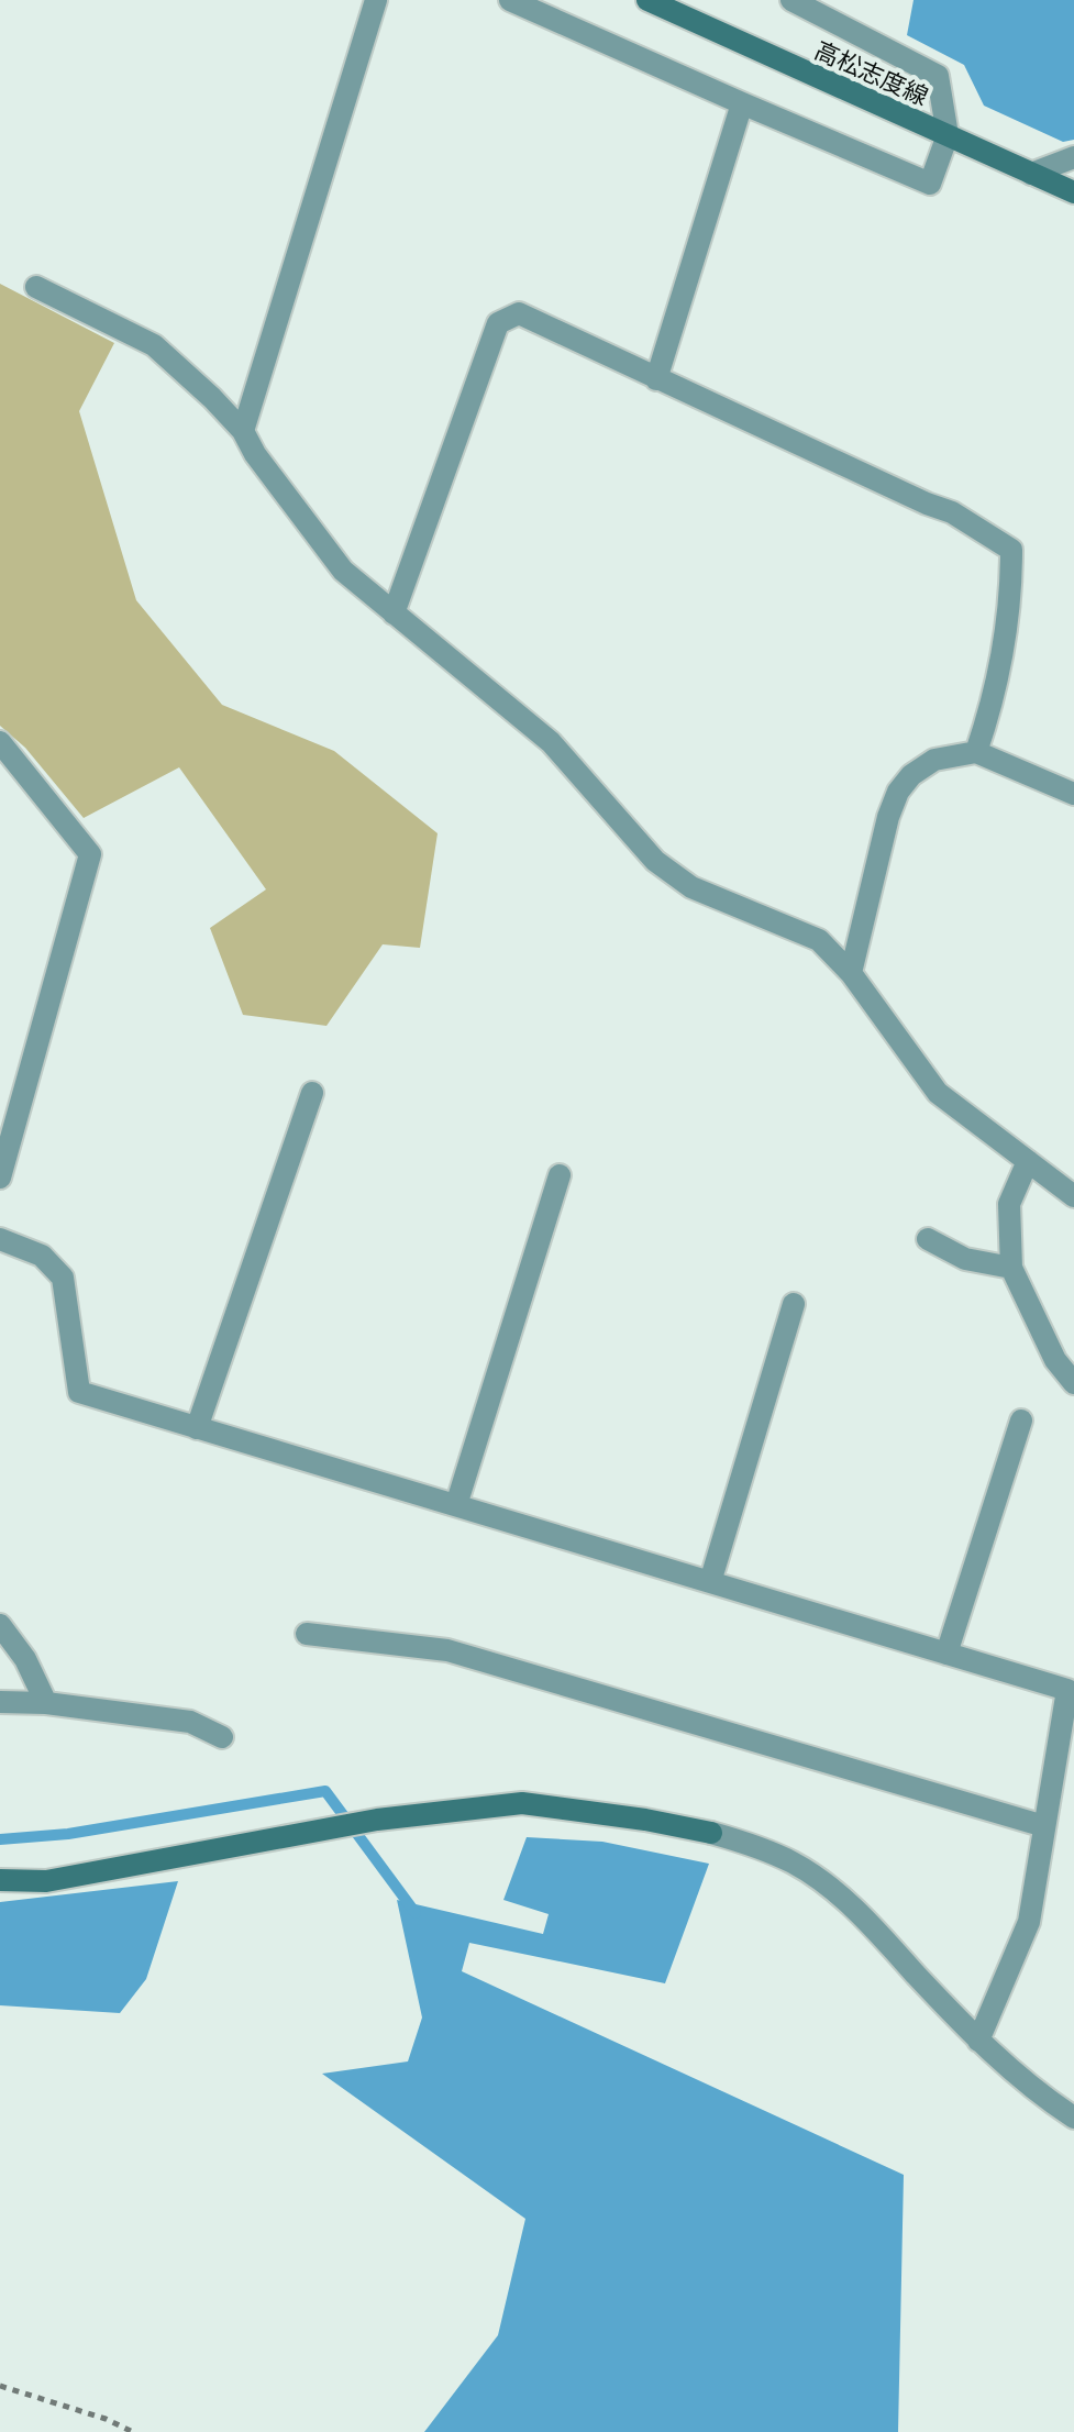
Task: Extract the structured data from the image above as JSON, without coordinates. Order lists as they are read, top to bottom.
{
  "streets": {
    "street": ["高松志度線"]
  }
}
